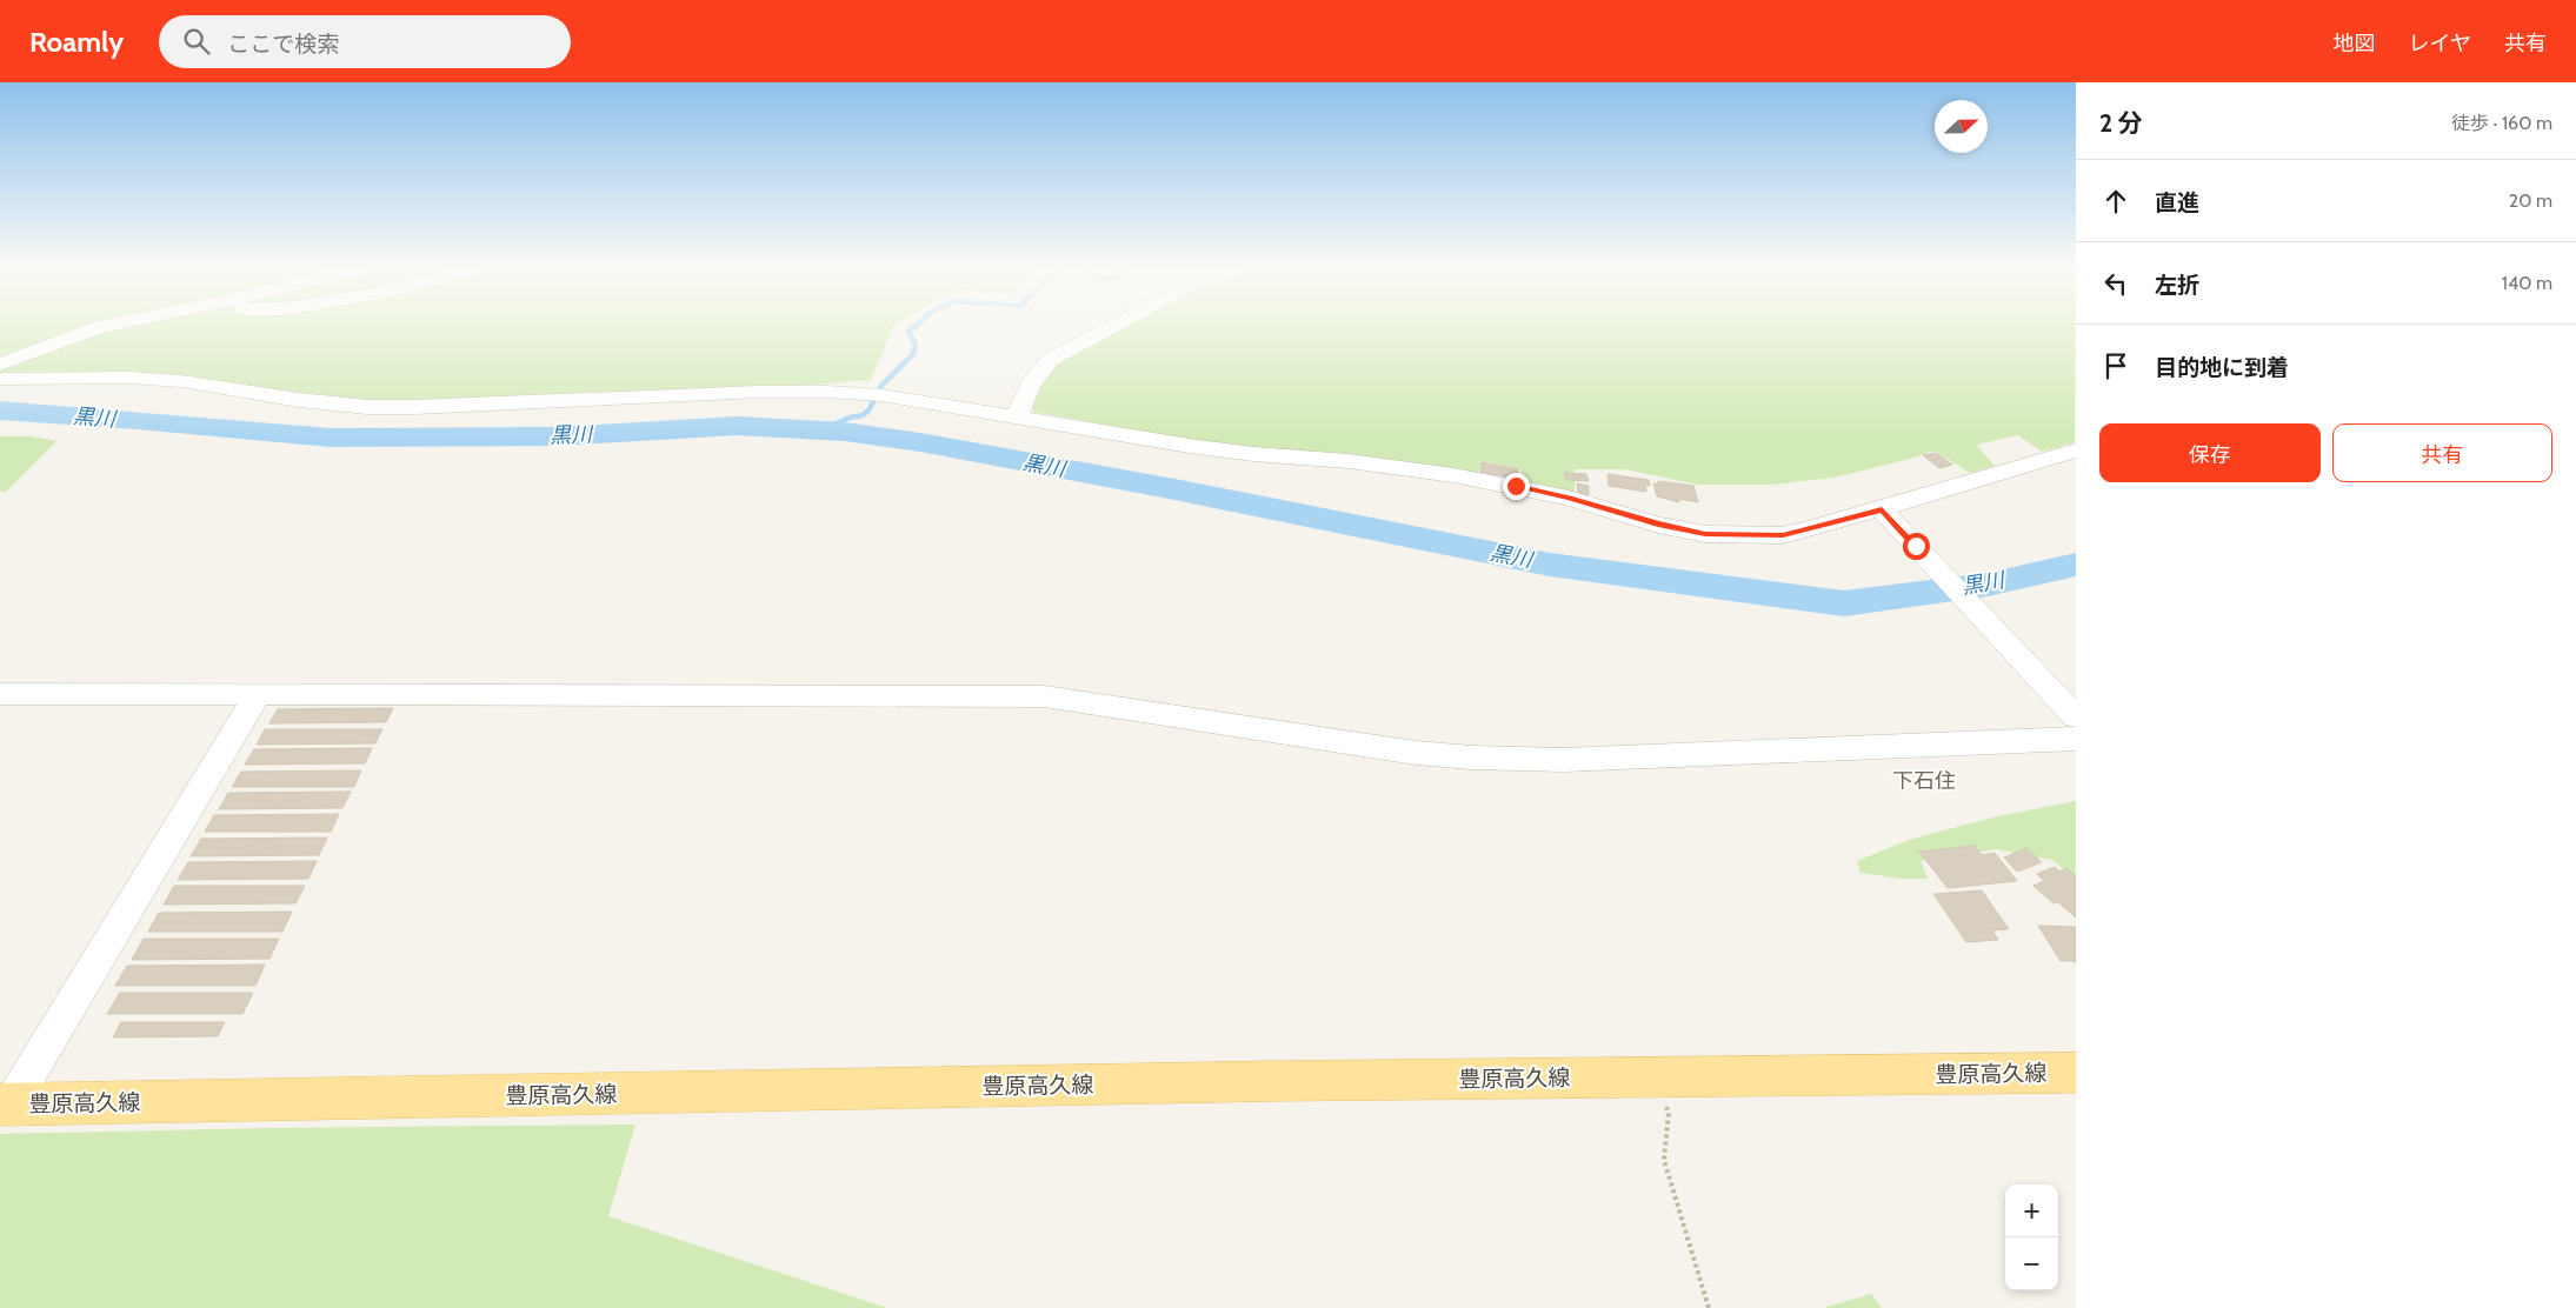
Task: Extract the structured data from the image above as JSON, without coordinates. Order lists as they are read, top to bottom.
{
  "streets": {
    "main road": ["豊原高久線"]
  },
  "districts": ["下石住"],
  "water": ["黒川"],
  "north": "right",
  "page": {
    "header": "Roamly",
    "search": "ここで検索",
    "nav": ["地図", "レイヤ", "共有"],
    "heading": ["2 分", "徒歩 · 160 m"],
    "list": [
      ["直進", "20 m"],
      ["左折", "140 m"],
      "目的地に到着"
    ],
    "buttons": ["保存", "共有"],
    "map_buttons": ["+", "−"]
  }
}
